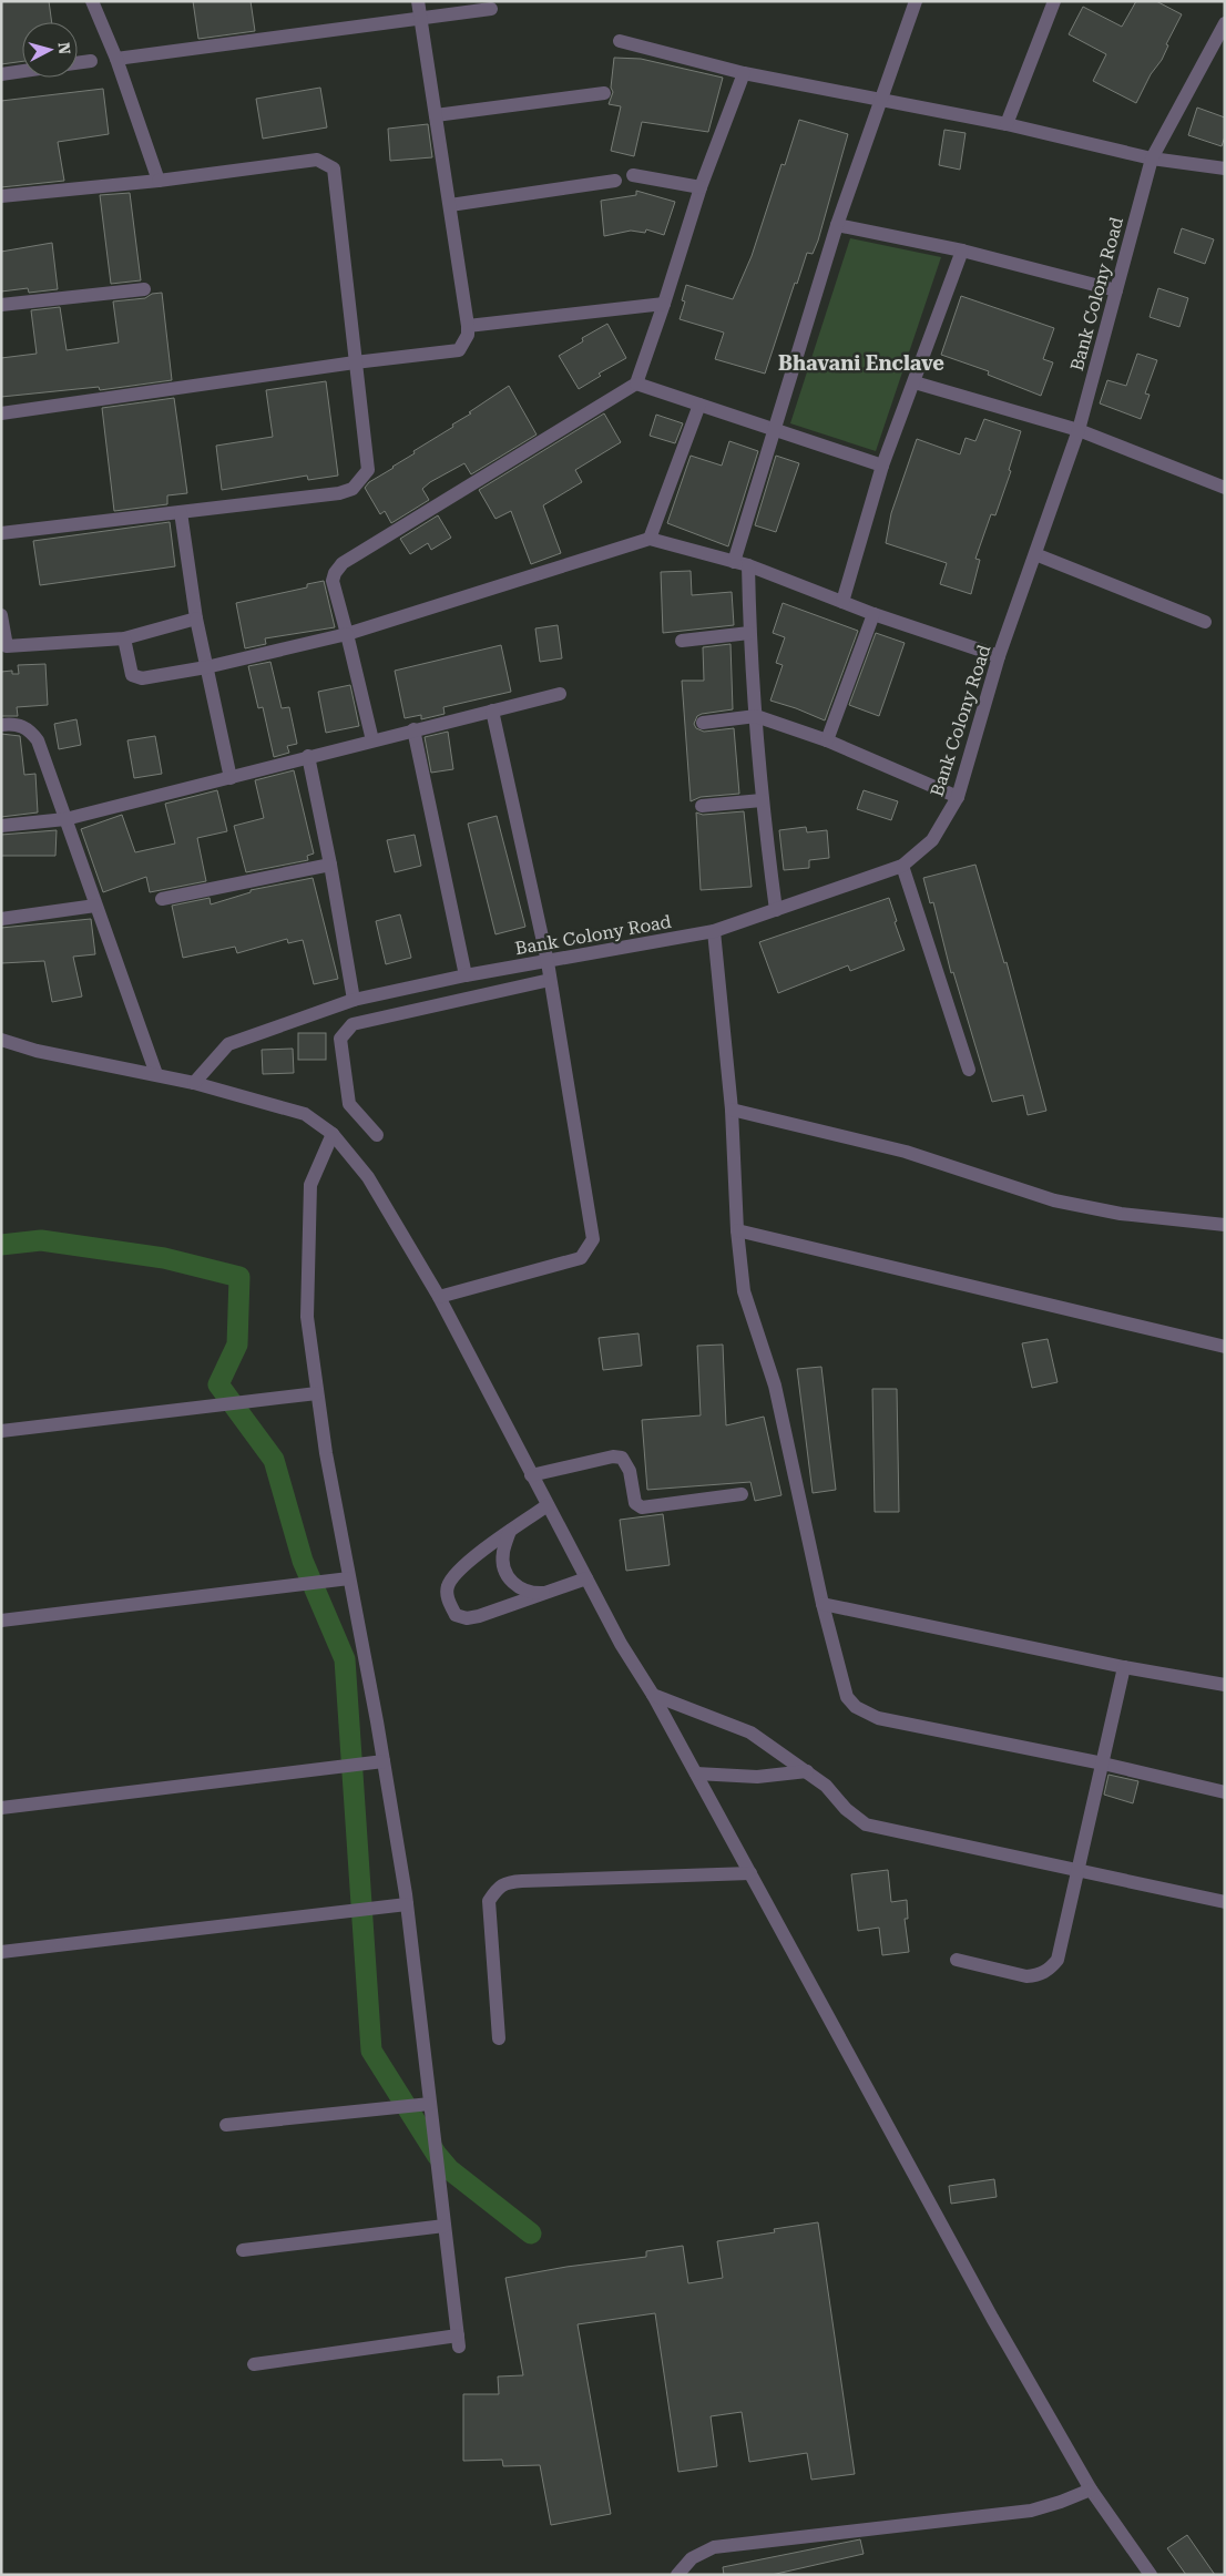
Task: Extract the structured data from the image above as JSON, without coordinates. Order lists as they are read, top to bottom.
{
  "streets": {
    "street": ["Bank Colony Road"]
  },
  "districts": ["Bhavani Enclave"],
  "north": "right"
}
